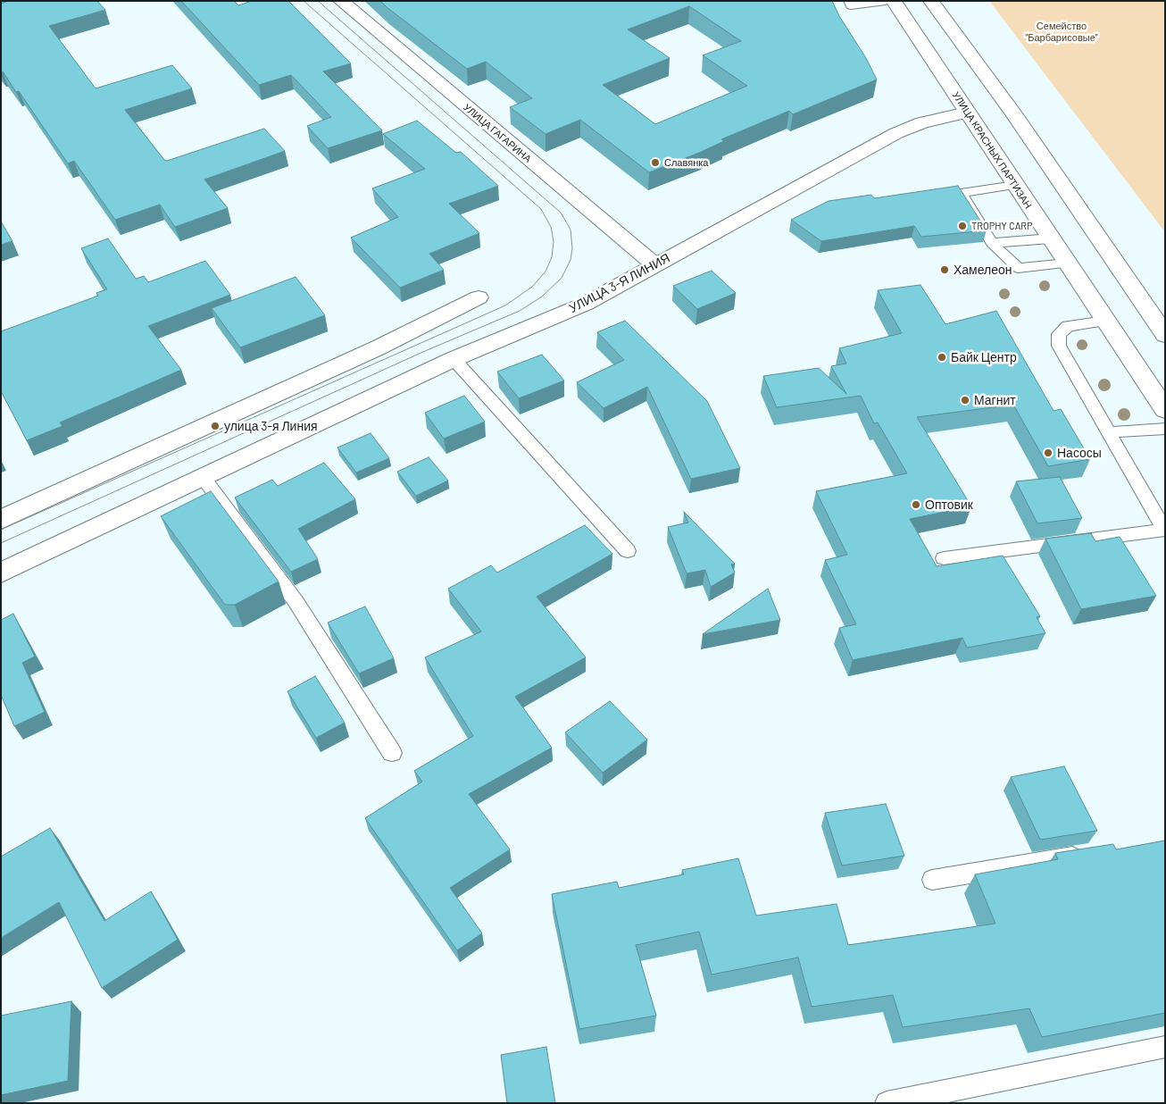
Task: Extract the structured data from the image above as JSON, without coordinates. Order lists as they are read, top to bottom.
{
  "streets": {
    "main road": ["УЛИЦА ГАГАРИНА", "УЛИЦА КРАСНЫХ ПАРТИЗАН", "УЛИЦА 3-Я ЛИНИЯ"]
  },
  "crossings": [
    ["УЛИЦА ГАГАРИНА", "УЛИЦА 3-Я ЛИНИЯ"],
    ["УЛИЦА КРАСНЫХ ПАРТИЗАН", "УЛИЦА 3-Я ЛИНИЯ"]
  ],
  "parks": ["Семейство \"Барбарисовые\""],
  "places": [
    "Славянка",
    "TROPHY CARP",
    "Хамелеон",
    "Байк Центр",
    "Магнит",
    "улица 3-я Линия",
    "Насосы",
    "Оптовик"
  ]
}
